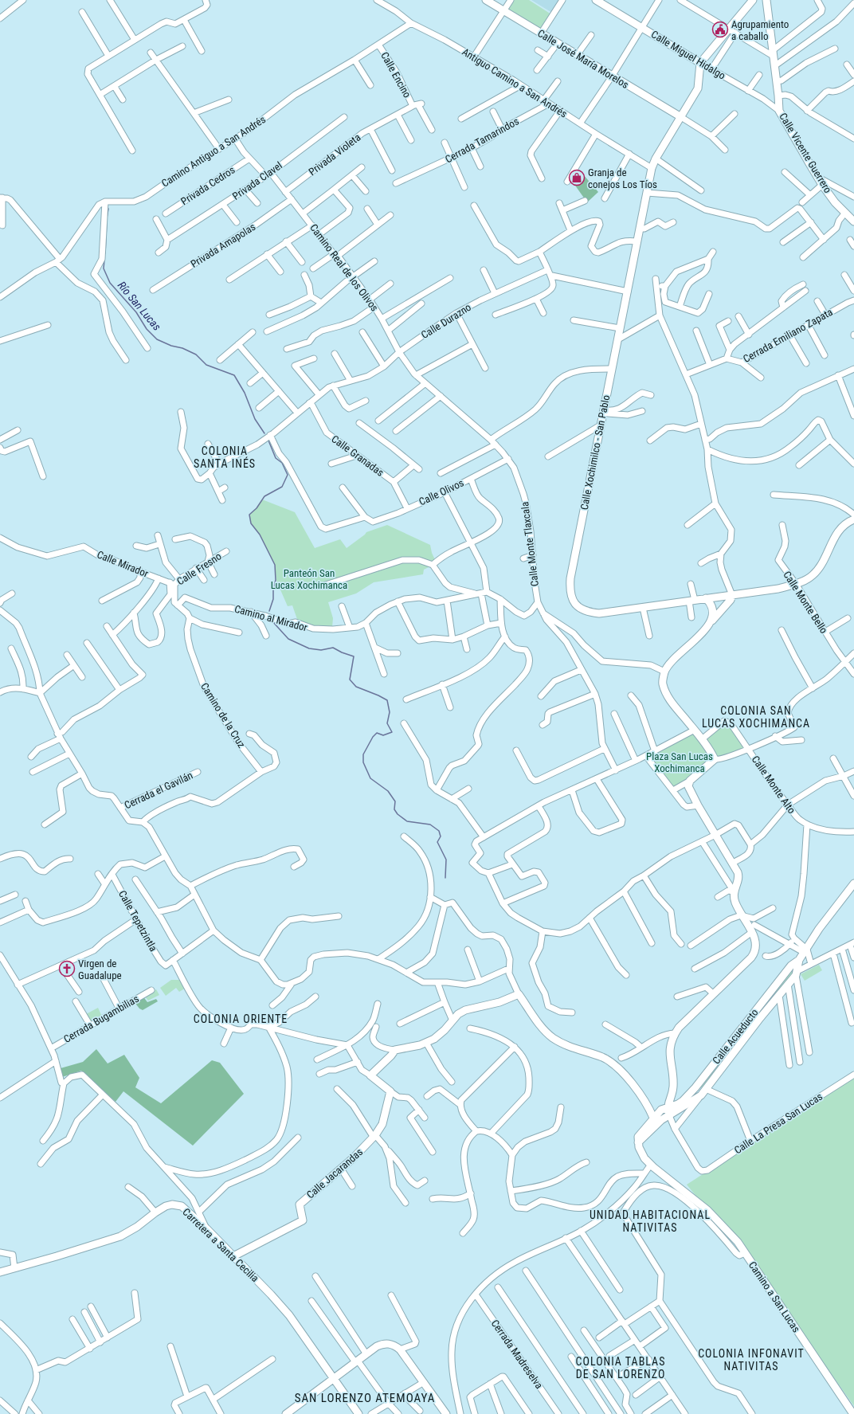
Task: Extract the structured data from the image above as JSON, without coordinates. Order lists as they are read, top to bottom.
{
  "streets": {
    "street": [
      "Calle Miguel Hidalgo",
      "Calle José María Morelos",
      "Calle Encino",
      "Antiguo Camino a San Andrés",
      "Cerrada Tamarindos",
      "Camino Antiguo a San Andrés",
      "Calle Vicente Guerrero",
      "Privada Violeta",
      "Privada Clavel",
      "Privada Cedros",
      "Privada Amapolas",
      "Camino Real de los Olivos",
      "Calle Durazno",
      "Cerrada Emiliano Zapata",
      "Calle Xochimilco - San Pablo",
      "Calle Granadas",
      "Calle Olivos",
      "Calle Monte Tlaxcala",
      "Calle Mirador",
      "Calle Fresno",
      "Calle Monte Bello",
      "Camino al Mirador",
      "Camino de la Cruz",
      "Calle Monte Alto",
      "Cerrada el Gavilán",
      "Calle Tepetzintla",
      "Cerrada Bugambilias",
      "Calle Acueducto",
      "Calle La Presa San Lucas",
      "Calle Jacarandas",
      "Carretera a Santa Cecilia",
      "Camino a San Lucas",
      "Cerrada Madreselva"
    ]
  },
  "crossings": [
    ["Calle Miguel Hidalgo", "Calle Vicente Guerrero"],
    ["Calle Miguel Hidalgo", "Calle Xochimilco - San Pablo"],
    ["Calle José María Morelos", "Calle Xochimilco - San Pablo"],
    ["Calle Encino", "Camino Antiguo a San Andrés"],
    ["Calle Encino", "Privada Violeta"],
    ["Antiguo Camino a San Andrés", "Cerrada Tamarindos"],
    ["Antiguo Camino a San Andrés", "Camino Antiguo a San Andrés"],
    ["Antiguo Camino a San Andrés", "Calle Xochimilco - San Pablo"],
    ["Camino Antiguo a San Andrés", "Camino Real de los Olivos"],
    ["Privada Violeta", "Camino Real de los Olivos"],
    ["Privada Clavel", "Camino Real de los Olivos"],
    ["Privada Cedros", "Camino Real de los Olivos"],
    ["Privada Amapolas", "Camino Real de los Olivos"],
    ["Camino Real de los Olivos", "Calle Durazno"],
    ["Camino Real de los Olivos", "Calle Olivos"],
    ["Camino Real de los Olivos", "Calle Monte Tlaxcala"],
    ["Calle Durazno", "Calle Granadas"],
    ["Calle Xochimilco - San Pablo", "Calle Monte Bello"],
    ["Calle Granadas", "Calle Olivos"],
    ["Calle Olivos", "Calle Monte Tlaxcala"],
    ["Calle Mirador", "Calle Fresno"],
    ["Calle Fresno", "Camino al Mirador"],
    ["Calle Acueducto", "Calle La Presa San Lucas"],
    ["Calle Acueducto", "Camino a San Lucas"],
    ["Calle Jacarandas", "Carretera a Santa Cecilia"]
  ],
  "districts": [
    "COLONIA SANTA INÉS",
    "COLONIA SAN LUCAS XOCHIMANCA",
    "COLONIA ORIENTE",
    "UNIDAD HABITACIONAL NATIVITAS",
    "COLONIA INFONAVIT NATIVITAS",
    "COLONIA TABLAS DE SAN LORENZO",
    "SAN LORENZO ATEMOAYA"
  ],
  "water": ["Río San Lucas"],
  "parks": ["Panteón San Lucas Xochimanca", "Plaza San Lucas Xochimanca"],
  "places": {
    "public building": ["Agrupamiento a caballo"],
    "shop": ["Granja de conejos Los Tíos"],
    "church": ["Virgen de Guadalupe"]
  }
}
